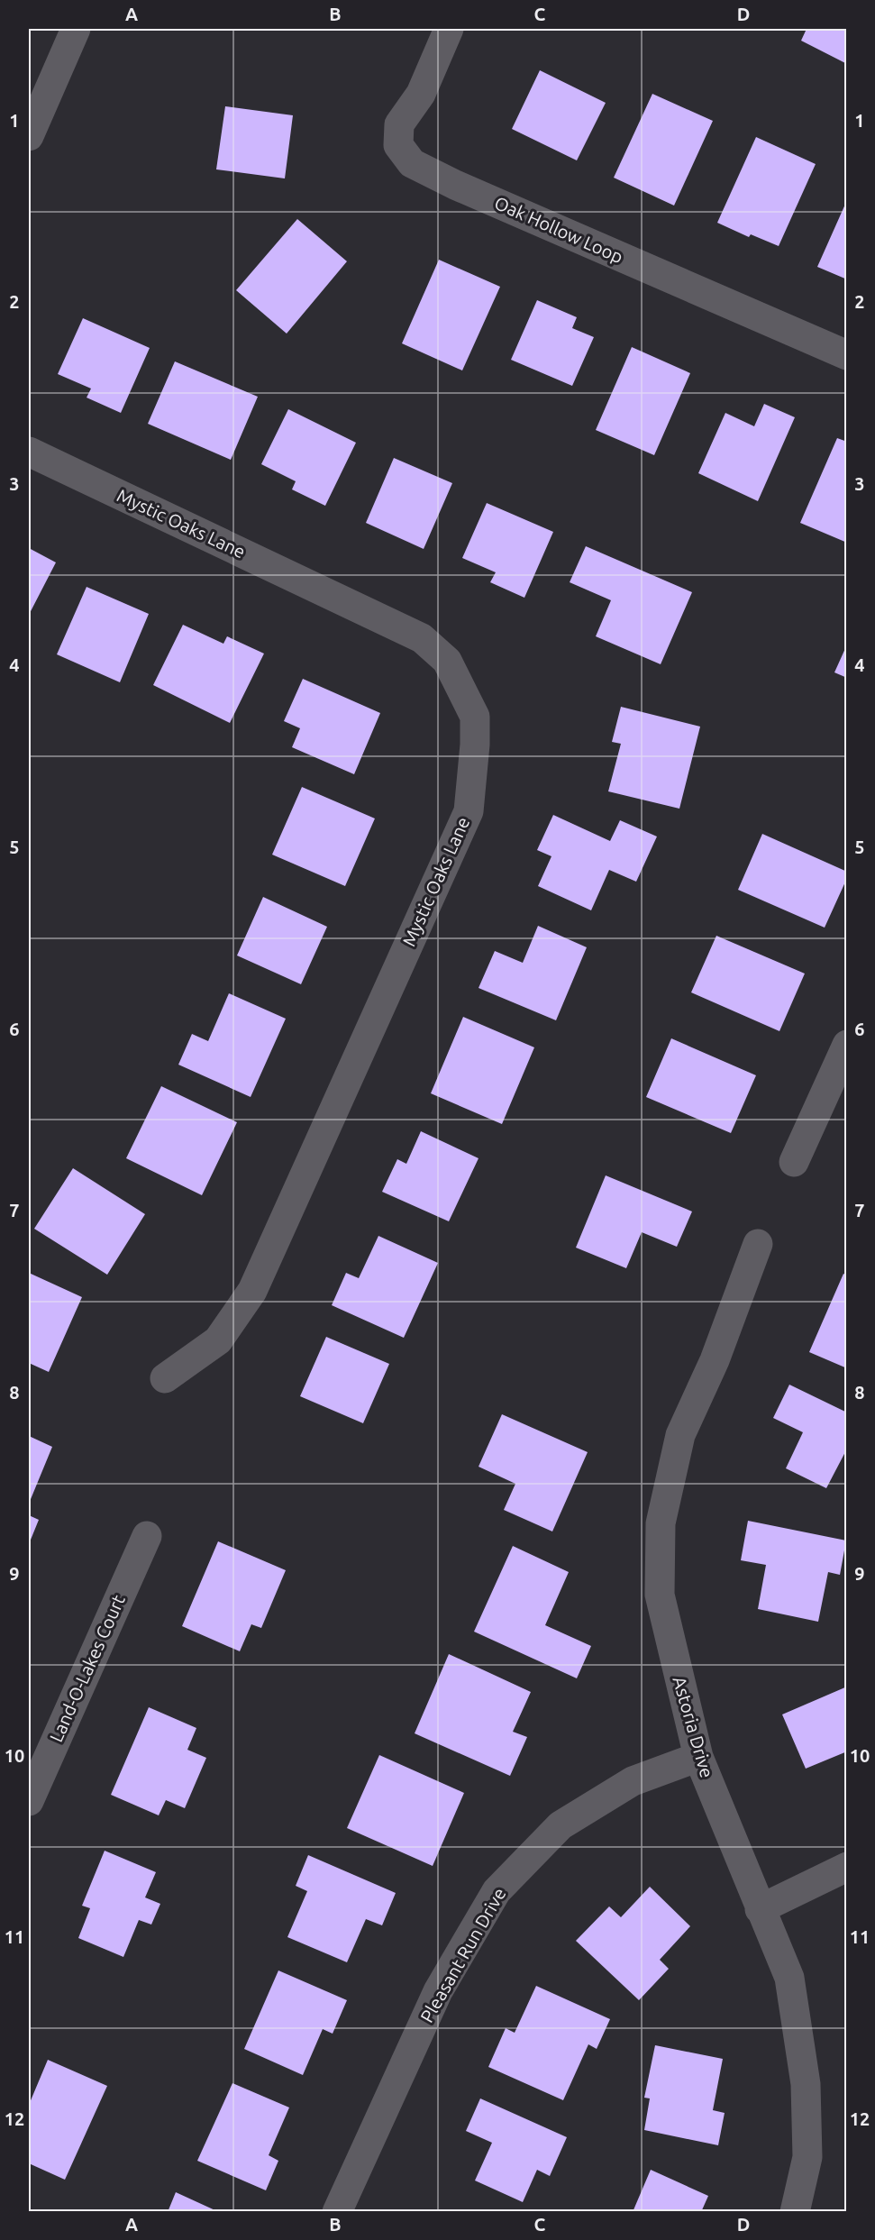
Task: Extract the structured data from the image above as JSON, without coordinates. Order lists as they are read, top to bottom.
{
  "streets": {
    "street": [
      "Oak Hollow Loop",
      "Mystic Oaks Lane",
      "Land-O-Lakes Court",
      "Astoria Drive",
      "Pleasant Run Drive"
    ]
  },
  "crossings": [
    ["Astoria Drive", "Pleasant Run Drive"]
  ],
  "grid": {
    "columns": [
      "A",
      "B",
      "C",
      "D"
    ],
    "rows": [
      "1",
      "2",
      "3",
      "4",
      "5",
      "6",
      "7",
      "8",
      "9",
      "10",
      "11",
      "12"
    ]
  }
}
